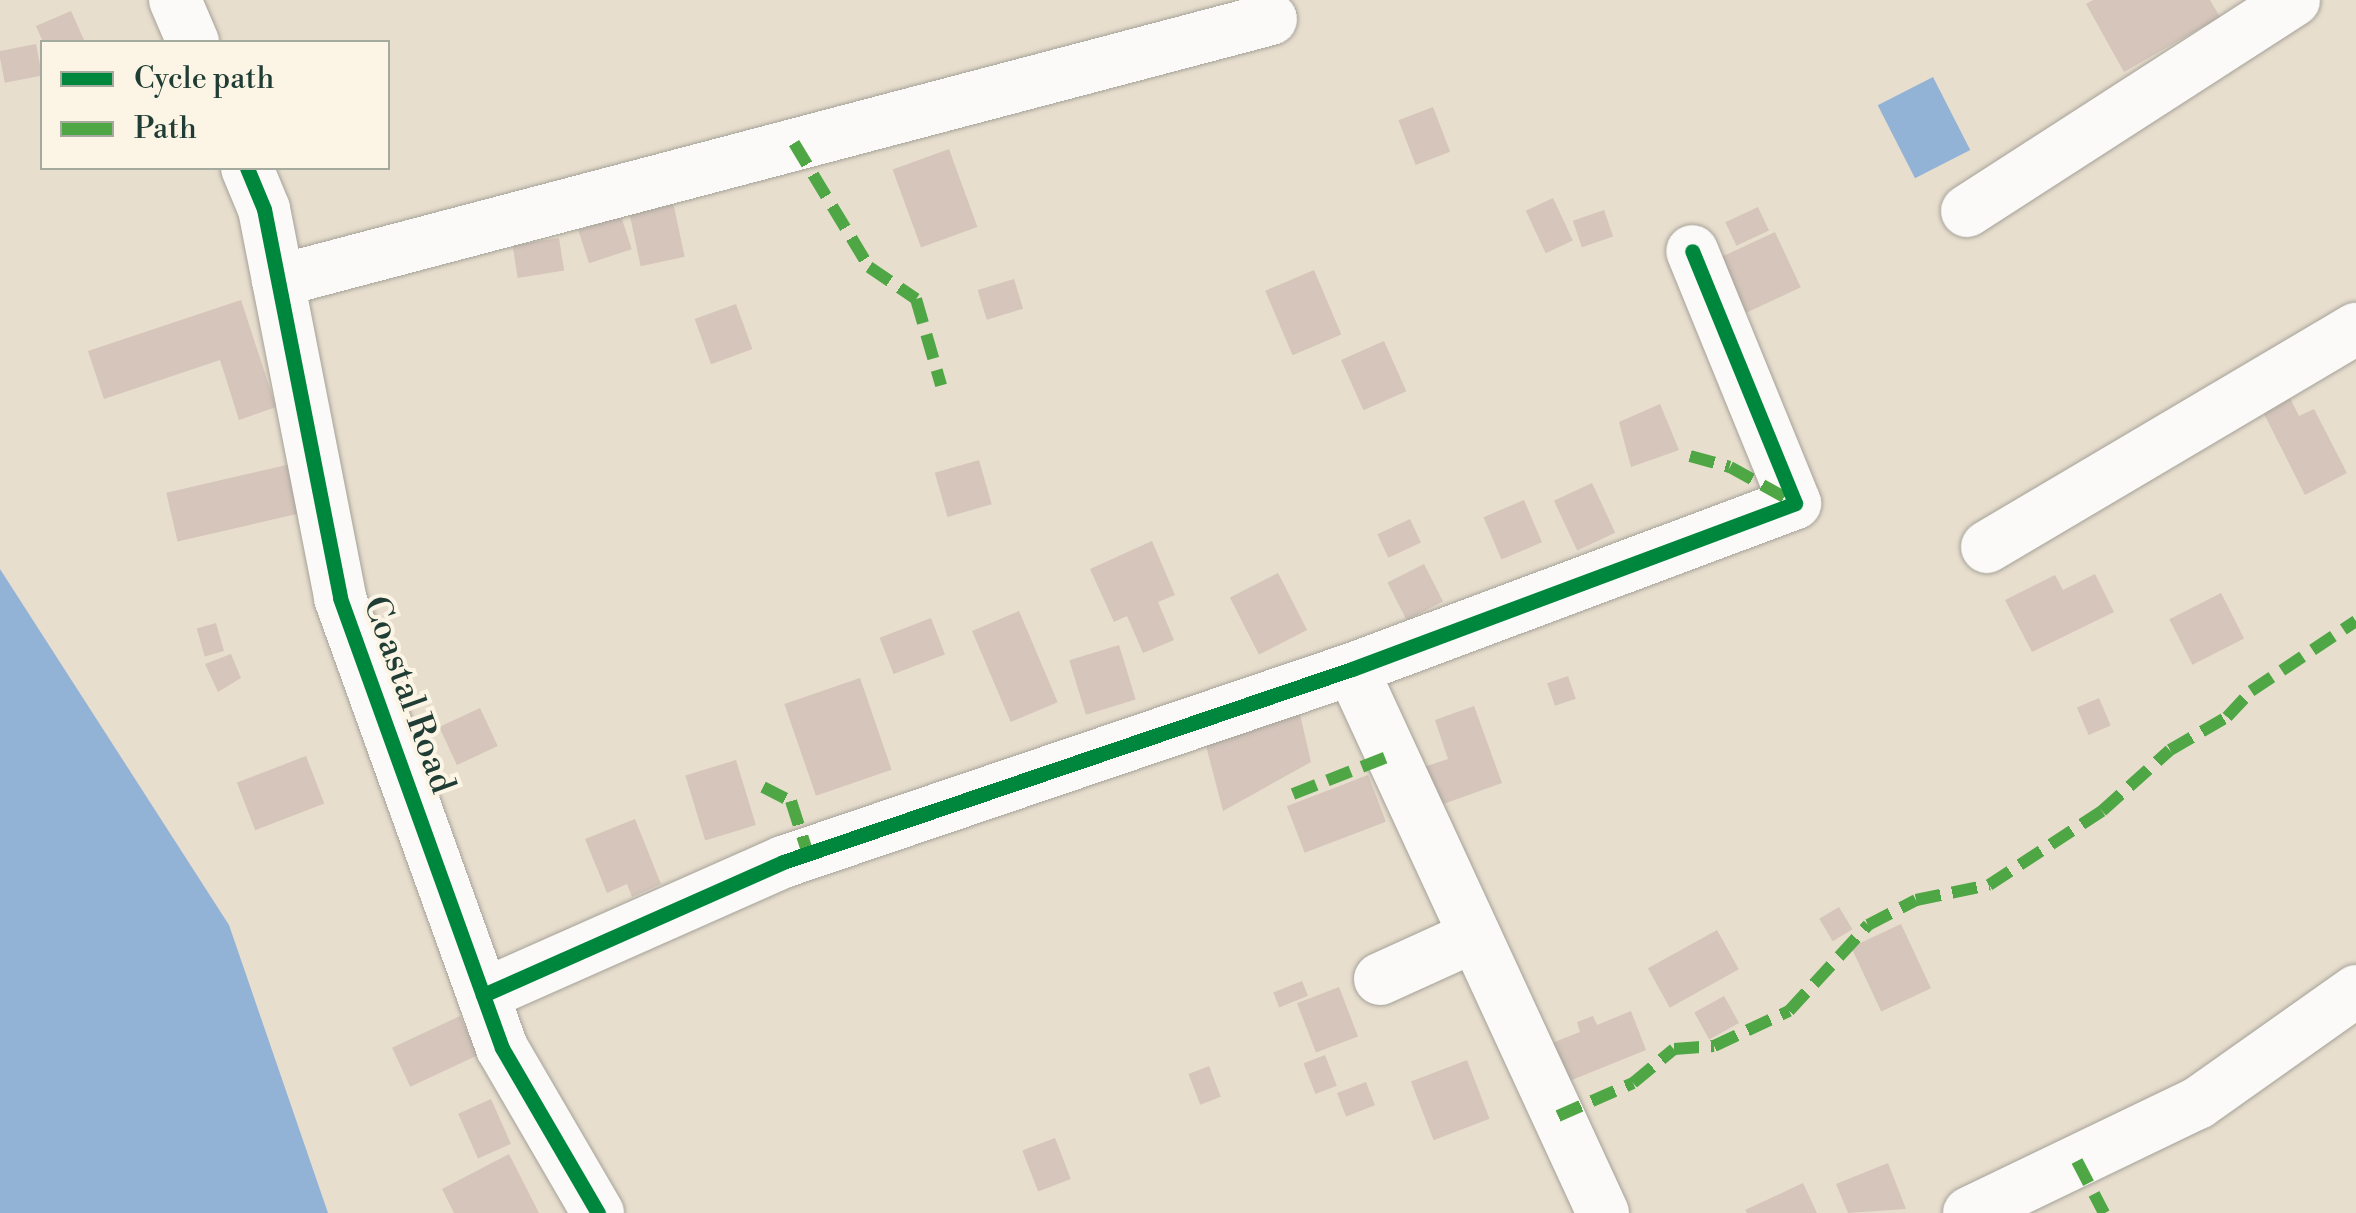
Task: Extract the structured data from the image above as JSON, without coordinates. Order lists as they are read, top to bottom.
{
  "streets": {
    "street": ["Coastal Road"]
  },
  "legend": ["Cycle path", "Path"]
}
